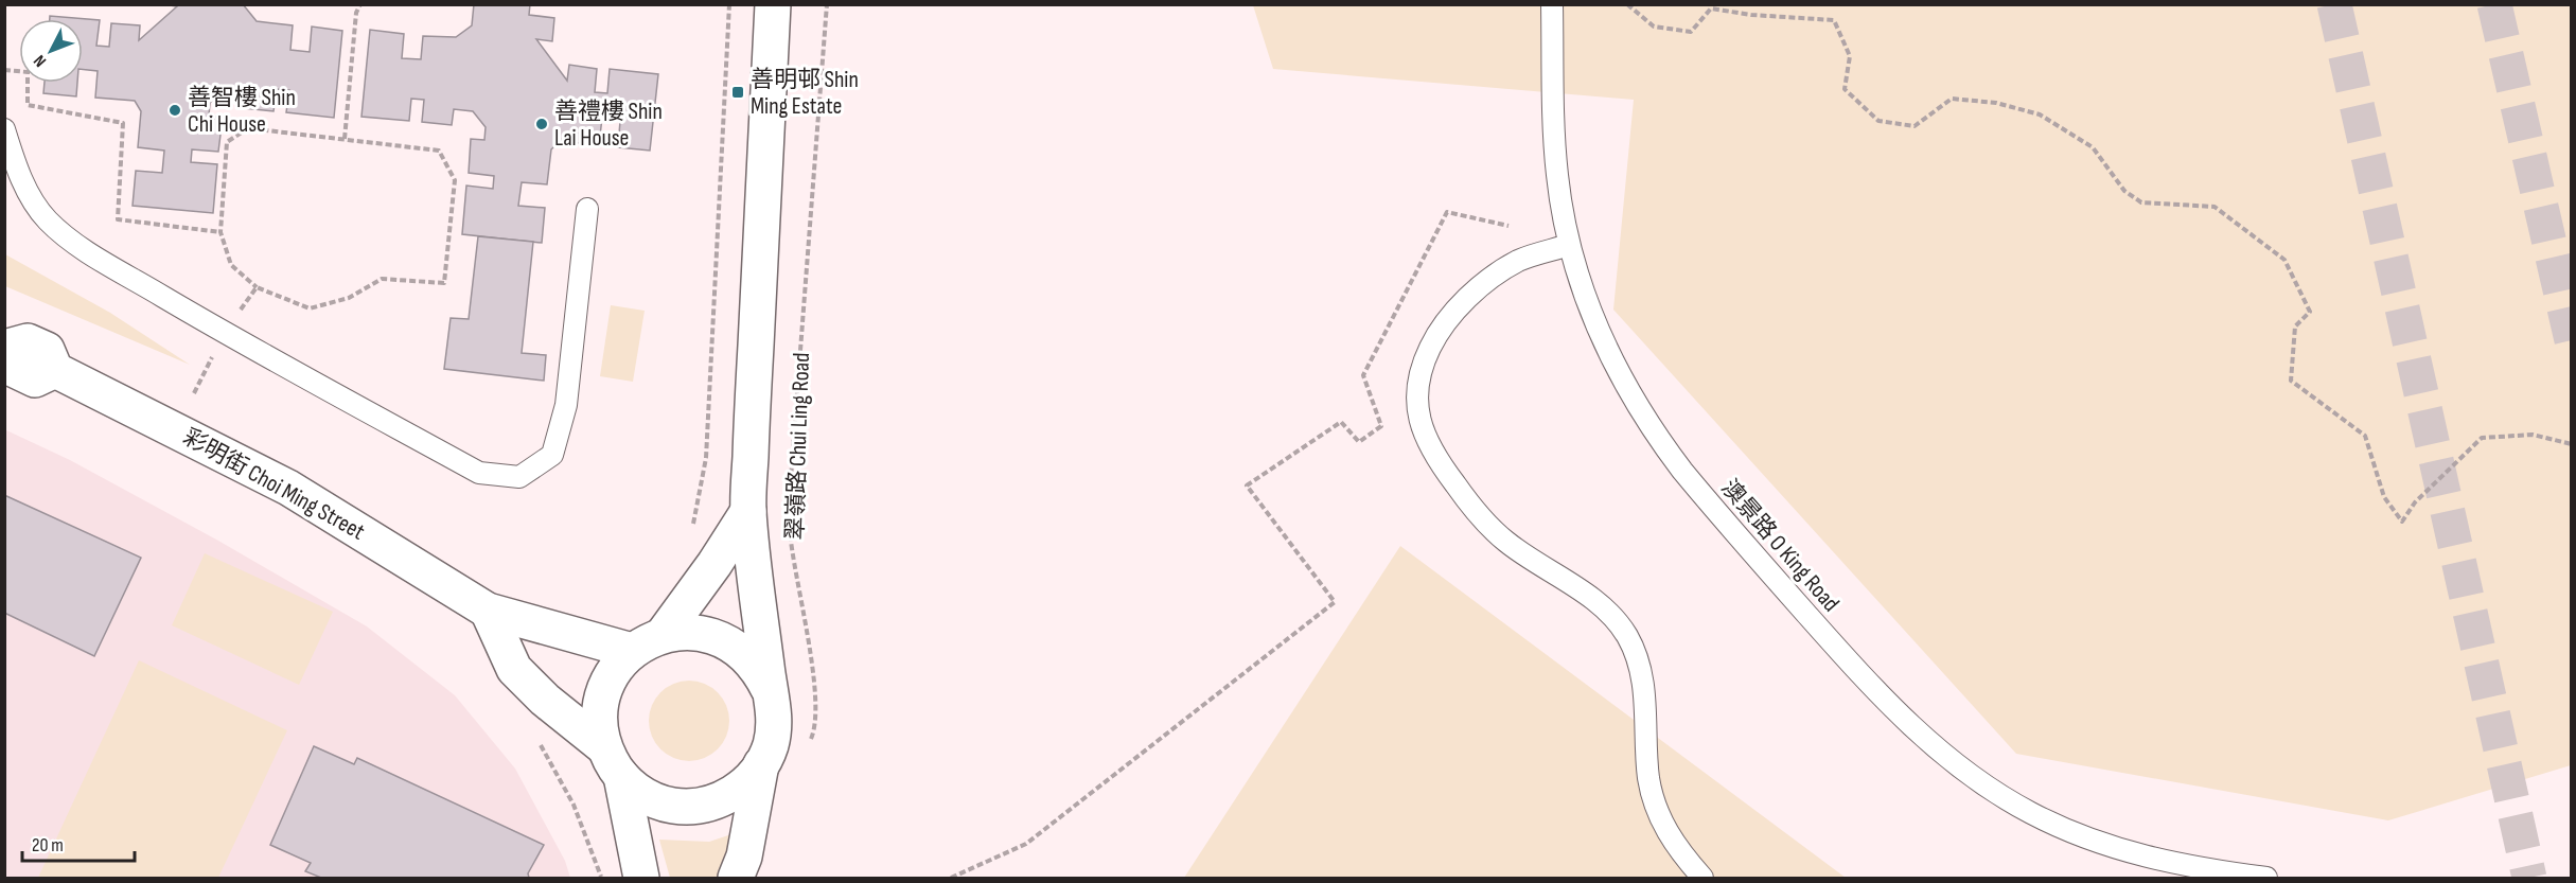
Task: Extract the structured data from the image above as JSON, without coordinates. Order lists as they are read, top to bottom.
{
  "streets": {
    "street": ["翠嶺路 Chui Ling Road", "彩明街 Choi Ming Street"],
    "lane": ["澳景路 O King Road"]
  },
  "crossings": [
    ["翠嶺路 Chui Ling Road", "彩明街 Choi Ming Street"]
  ],
  "places": {
    "transit": ["善明邨 Shin Ming Estate"],
    "other": ["善智樓 Shin Chi House", "善禮樓 Shin Lai House"]
  },
  "scale_bar": "20 m",
  "north": "bottom left"
}
